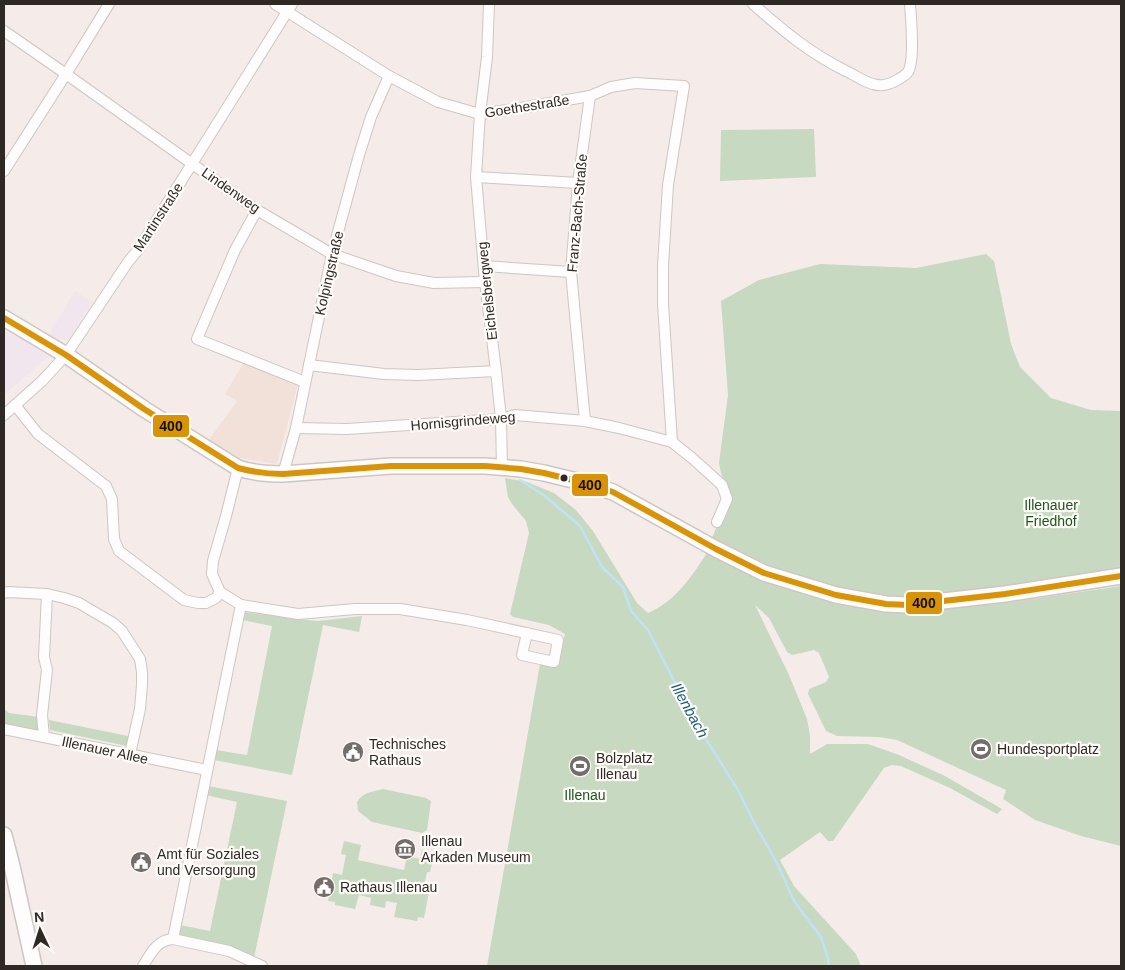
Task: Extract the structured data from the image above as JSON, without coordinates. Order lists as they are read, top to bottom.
{
  "streets": {
    "street": [
      "Goethestraße",
      "Lindenweg",
      "Franz-Bach-Straße",
      "Martinstraße",
      "Kolpingstraße",
      "Eichelsbergweg",
      "Hornisgrindeweg",
      "Illenauer Allee"
    ]
  },
  "crossings": [
    ["Goethestraße", "Franz-Bach-Straße"],
    ["Goethestraße", "Martinstraße"],
    ["Goethestraße", "Kolpingstraße"],
    ["Goethestraße", "Eichelsbergweg"],
    ["Goethestraße", "Hornisgrindeweg"],
    ["Lindenweg", "Martinstraße"],
    ["Lindenweg", "Kolpingstraße"],
    ["Lindenweg", "Eichelsbergweg"],
    ["Franz-Bach-Straße", "Hornisgrindeweg"],
    ["Kolpingstraße", "Hornisgrindeweg"],
    ["Eichelsbergweg", "Hornisgrindeweg"]
  ],
  "water": ["Illenbach"],
  "parks": ["Illenauer Friedhof", "Illenau"],
  "places": {
    "sports": ["Hundesportplatz", "Bolzplatz Illenau"],
    "public building": ["Technisches Rathaus", "Amt für Soziales und Versorgung", "Rathaus Illenau"],
    "museum": ["Illenau Arkaden Museum"]
  },
  "lines": ["transit line 400"],
  "north": "top"
}
